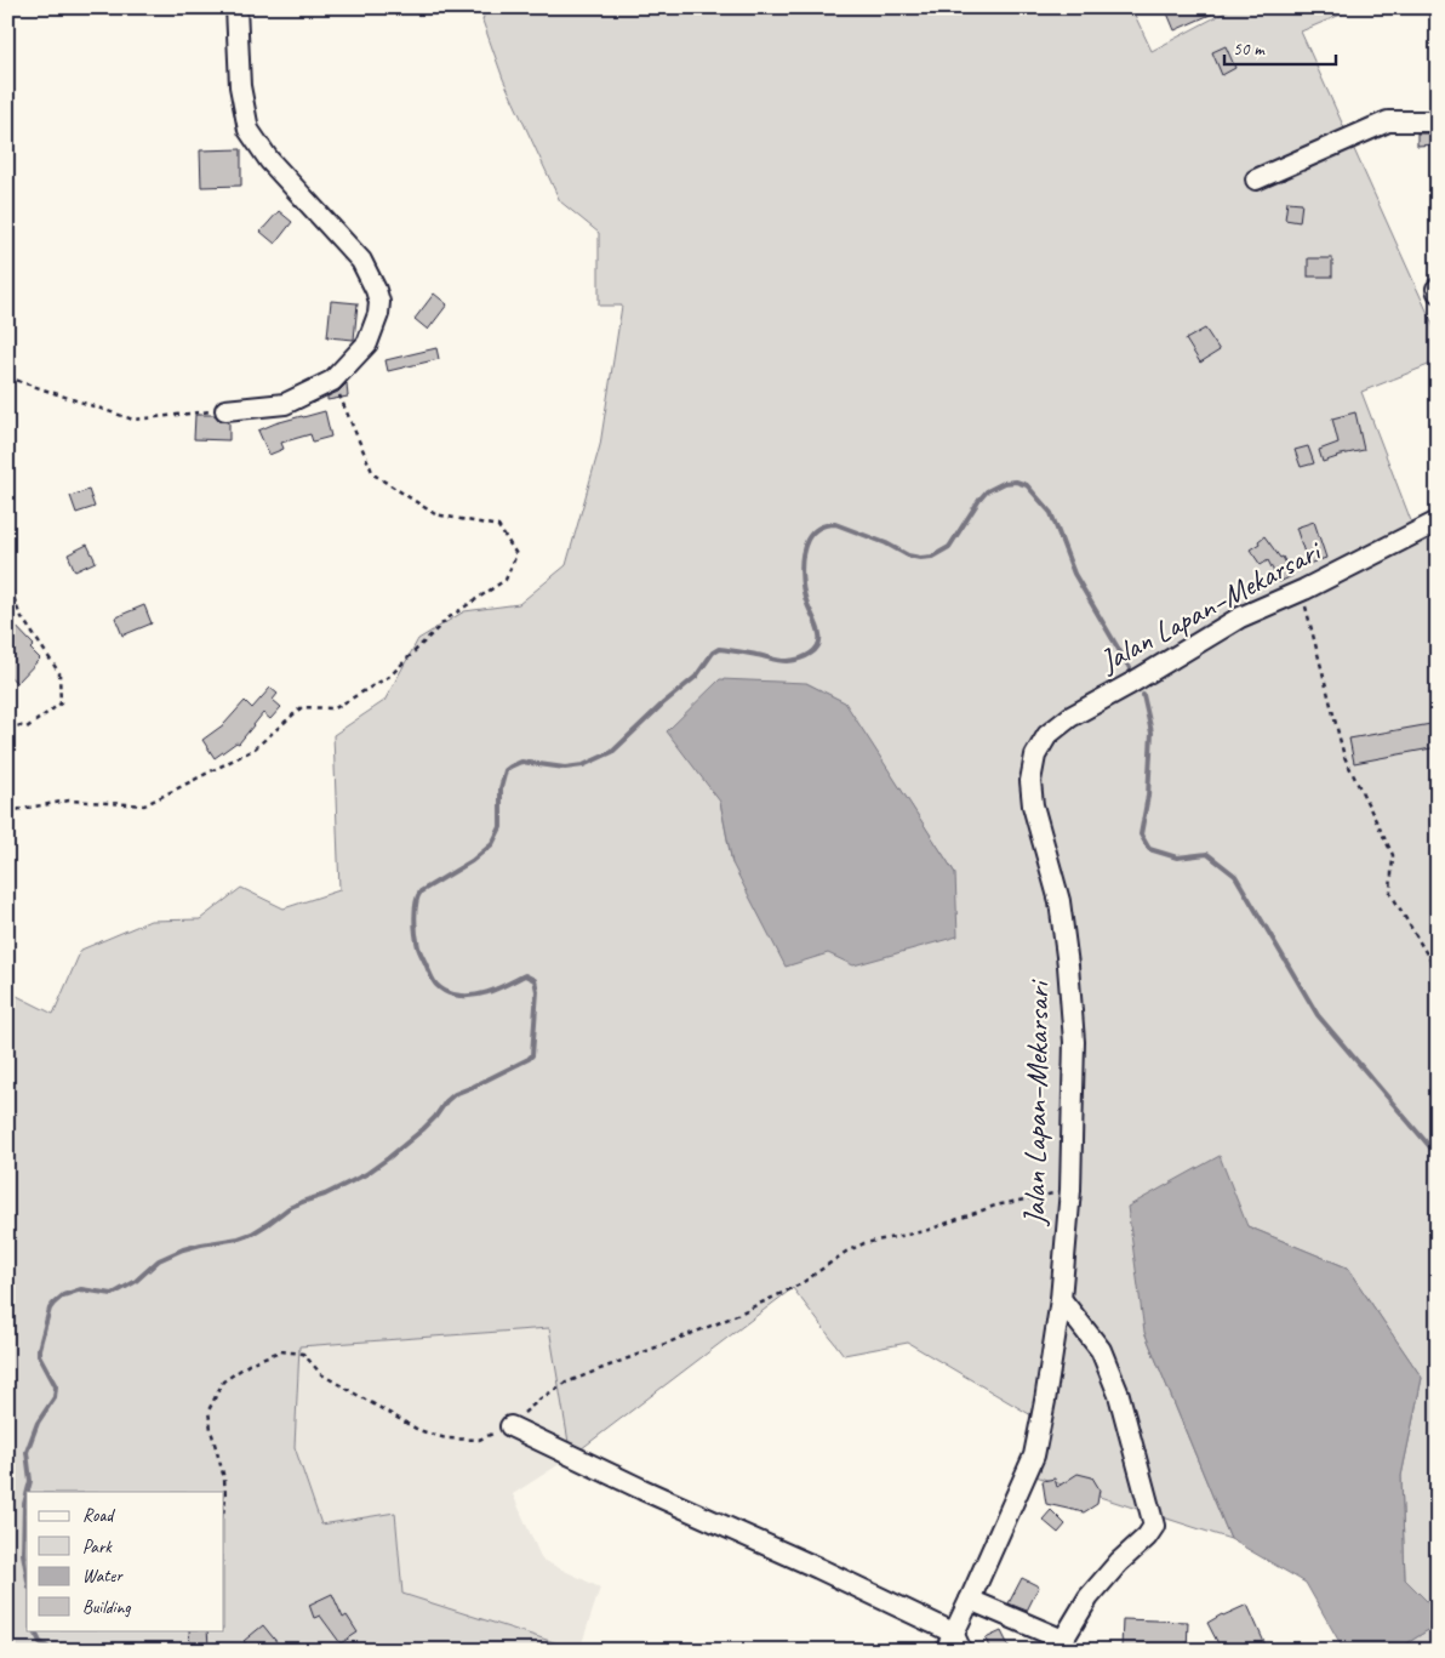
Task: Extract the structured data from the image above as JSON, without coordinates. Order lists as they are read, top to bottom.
{
  "streets": {
    "street": ["Jalan Lapan–Mekarsari"]
  },
  "legend": [
    "Road",
    "Park",
    "Water",
    "Building"
  ],
  "scale_bar": "50 m"
}
